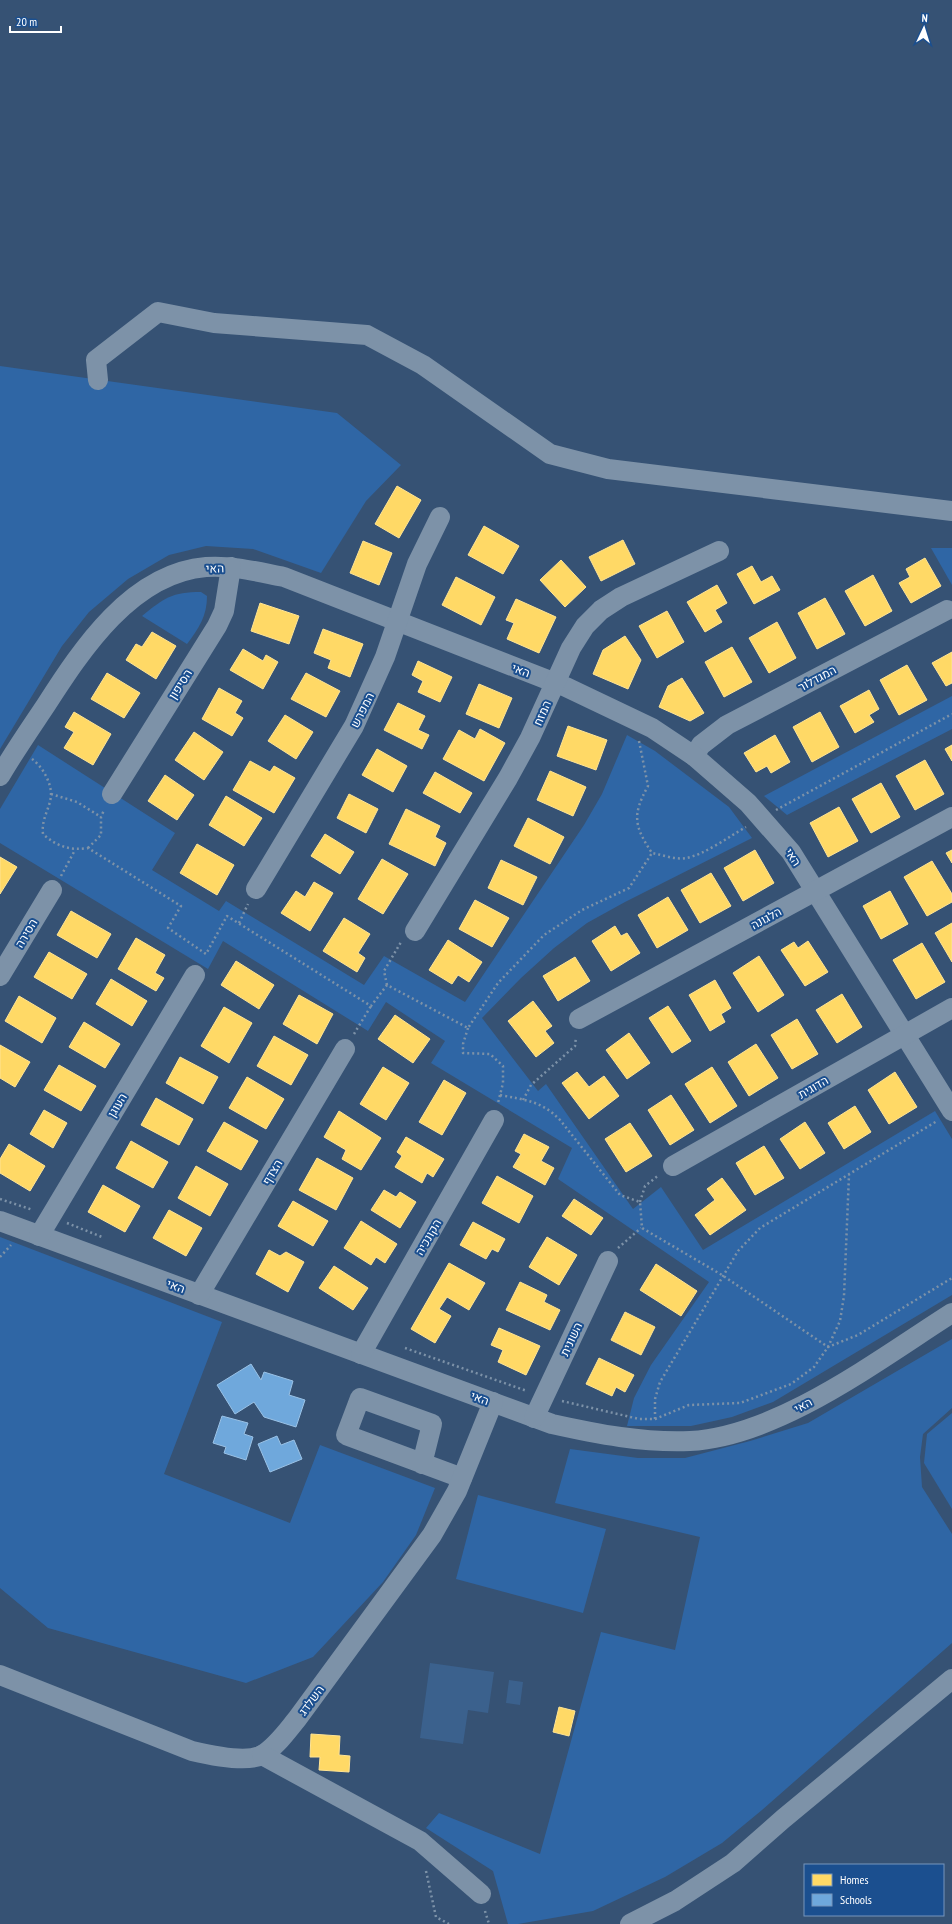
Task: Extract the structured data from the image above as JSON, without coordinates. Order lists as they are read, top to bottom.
{
  "streets": {
    "street": [
      "האי",
      "המגדלור",
      "הסיפון",
      "המפרש",
      "המזח",
      "הלגונה",
      "הסירה",
      "הדוגית",
      "העוגן",
      "הצדף",
      "הקונכיה",
      "השונית",
      "השלדג"
    ]
  },
  "crossings": [
    ["האי", "המגדלור"],
    ["האי", "הסיפון"],
    ["האי", "המפרש"],
    ["האי", "המזח"],
    ["האי", "הלגונה"],
    ["האי", "הדוגית"],
    ["האי", "העוגן"],
    ["האי", "הצדף"],
    ["האי", "הקונכיה"],
    ["האי", "השונית"],
    ["האי", "השלדג"]
  ],
  "legend": ["Homes", "Schools"],
  "scale_bar": "20 m",
  "north": "top"
}
